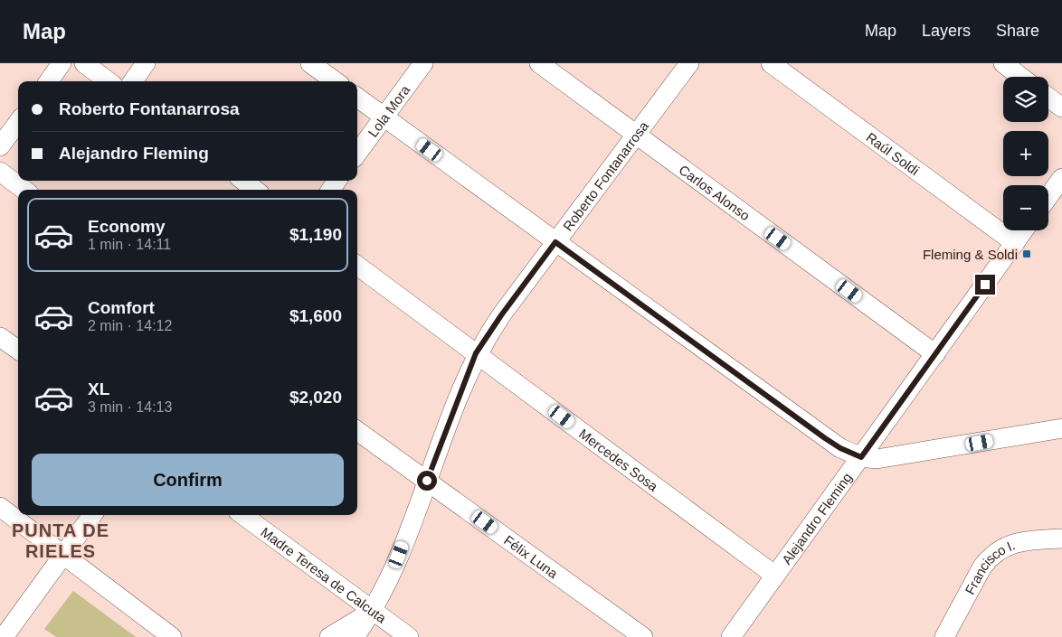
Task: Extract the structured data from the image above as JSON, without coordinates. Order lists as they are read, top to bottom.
{
  "streets": {
    "street": [
      "Lola Mora",
      "Raúl Soldi",
      "Roberto Fontanarrosa",
      "Carlos Alonso",
      "Mercedes Sosa",
      "Alejandro Fleming",
      "Félix Luna",
      "Francisco I.",
      "Madre Teresa de Calcuta"
    ]
  },
  "crossings": [
    ["Raúl Soldi", "Alejandro Fleming"],
    ["Roberto Fontanarrosa", "Carlos Alonso"],
    ["Roberto Fontanarrosa", "Mercedes Sosa"],
    ["Roberto Fontanarrosa", "Félix Luna"],
    ["Roberto Fontanarrosa", "Madre Teresa de Calcuta"],
    ["Carlos Alonso", "Alejandro Fleming"],
    ["Mercedes Sosa", "Alejandro Fleming"]
  ],
  "districts": ["PUNTA DE RIELES"],
  "places": {
    "transit": ["Fleming & Soldi"]
  },
  "page": {
    "header": "Map",
    "nav": ["Map", "Layers", "Share"],
    "map_buttons": ["+", "−"],
    "banner": ["Roberto Fontanarrosa", "Alejandro Fleming"],
    "list": [
      {
        "name": "Economy",
        "note": "1 min · 14:11",
        "value": "$1,190"
      },
      {
        "name": "Comfort",
        "note": "2 min · 14:12",
        "value": "$1,600"
      },
      {
        "name": "XL",
        "note": "3 min · 14:13",
        "value": "$2,020"
      }
    ],
    "buttons": "Confirm"
  }
}
